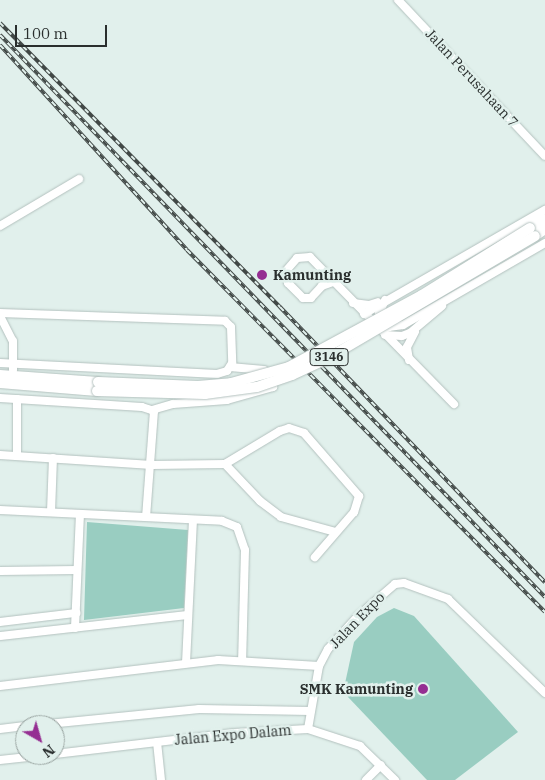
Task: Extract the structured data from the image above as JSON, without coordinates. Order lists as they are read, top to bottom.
{
  "streets": {
    "main road": ["3146"],
    "street": ["Jalan Perusahaan 7", "Jalan Expo", "Jalan Expo Dalam"]
  },
  "crossings": [
    ["Jalan Expo", "Jalan Expo Dalam"]
  ],
  "places": ["Kamunting", "SMK Kamunting"],
  "scale_bar": "100 m",
  "north": "bottom right"
}
